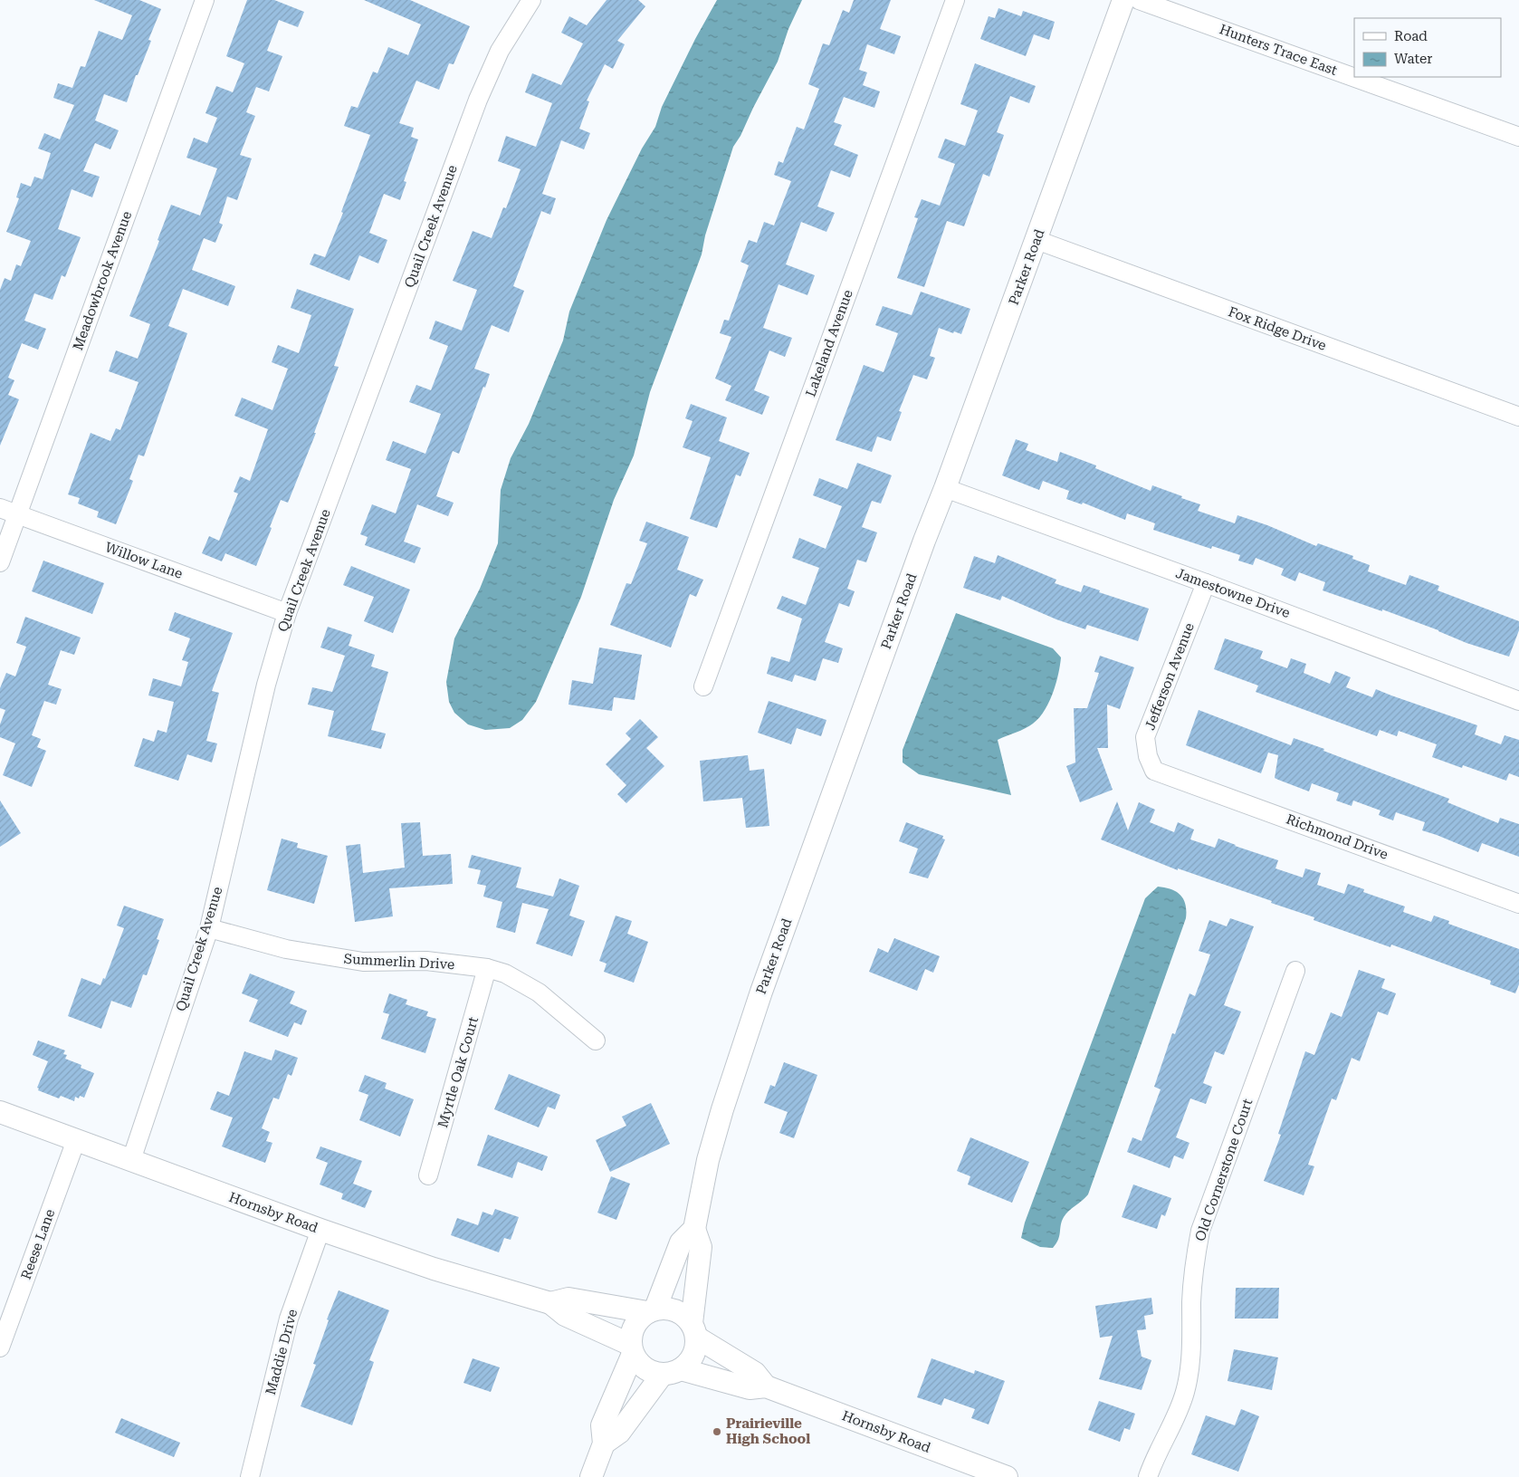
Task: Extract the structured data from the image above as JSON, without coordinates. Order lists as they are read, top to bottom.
{
  "streets": {
    "street": [
      "Hunters Trace East",
      "Quail Creek Avenue",
      "Parker Road",
      "Meadowbrook Avenue",
      "Fox Ridge Drive",
      "Lakeland Avenue",
      "Willow Lane",
      "Jamestowne Drive",
      "Jefferson Avenue",
      "Richmond Drive",
      "Summerlin Drive",
      "Myrtle Oak Court",
      "Old Cornerstone Court",
      "Hornsby Road",
      "Reese Lane",
      "Maddie Drive"
    ]
  },
  "crossings": [
    ["Quail Creek Avenue", "Willow Lane"],
    ["Quail Creek Avenue", "Summerlin Drive"],
    ["Quail Creek Avenue", "Hornsby Road"],
    ["Parker Road", "Fox Ridge Drive"],
    ["Parker Road", "Jamestowne Drive"],
    ["Parker Road", "Hornsby Road"],
    ["Meadowbrook Avenue", "Willow Lane"],
    ["Jamestowne Drive", "Jefferson Avenue"],
    ["Jefferson Avenue", "Richmond Drive"],
    ["Summerlin Drive", "Myrtle Oak Court"],
    ["Hornsby Road", "Reese Lane"],
    ["Hornsby Road", "Maddie Drive"]
  ],
  "places": ["Prairieville High School"],
  "legend": ["Road", "Water"]
}
